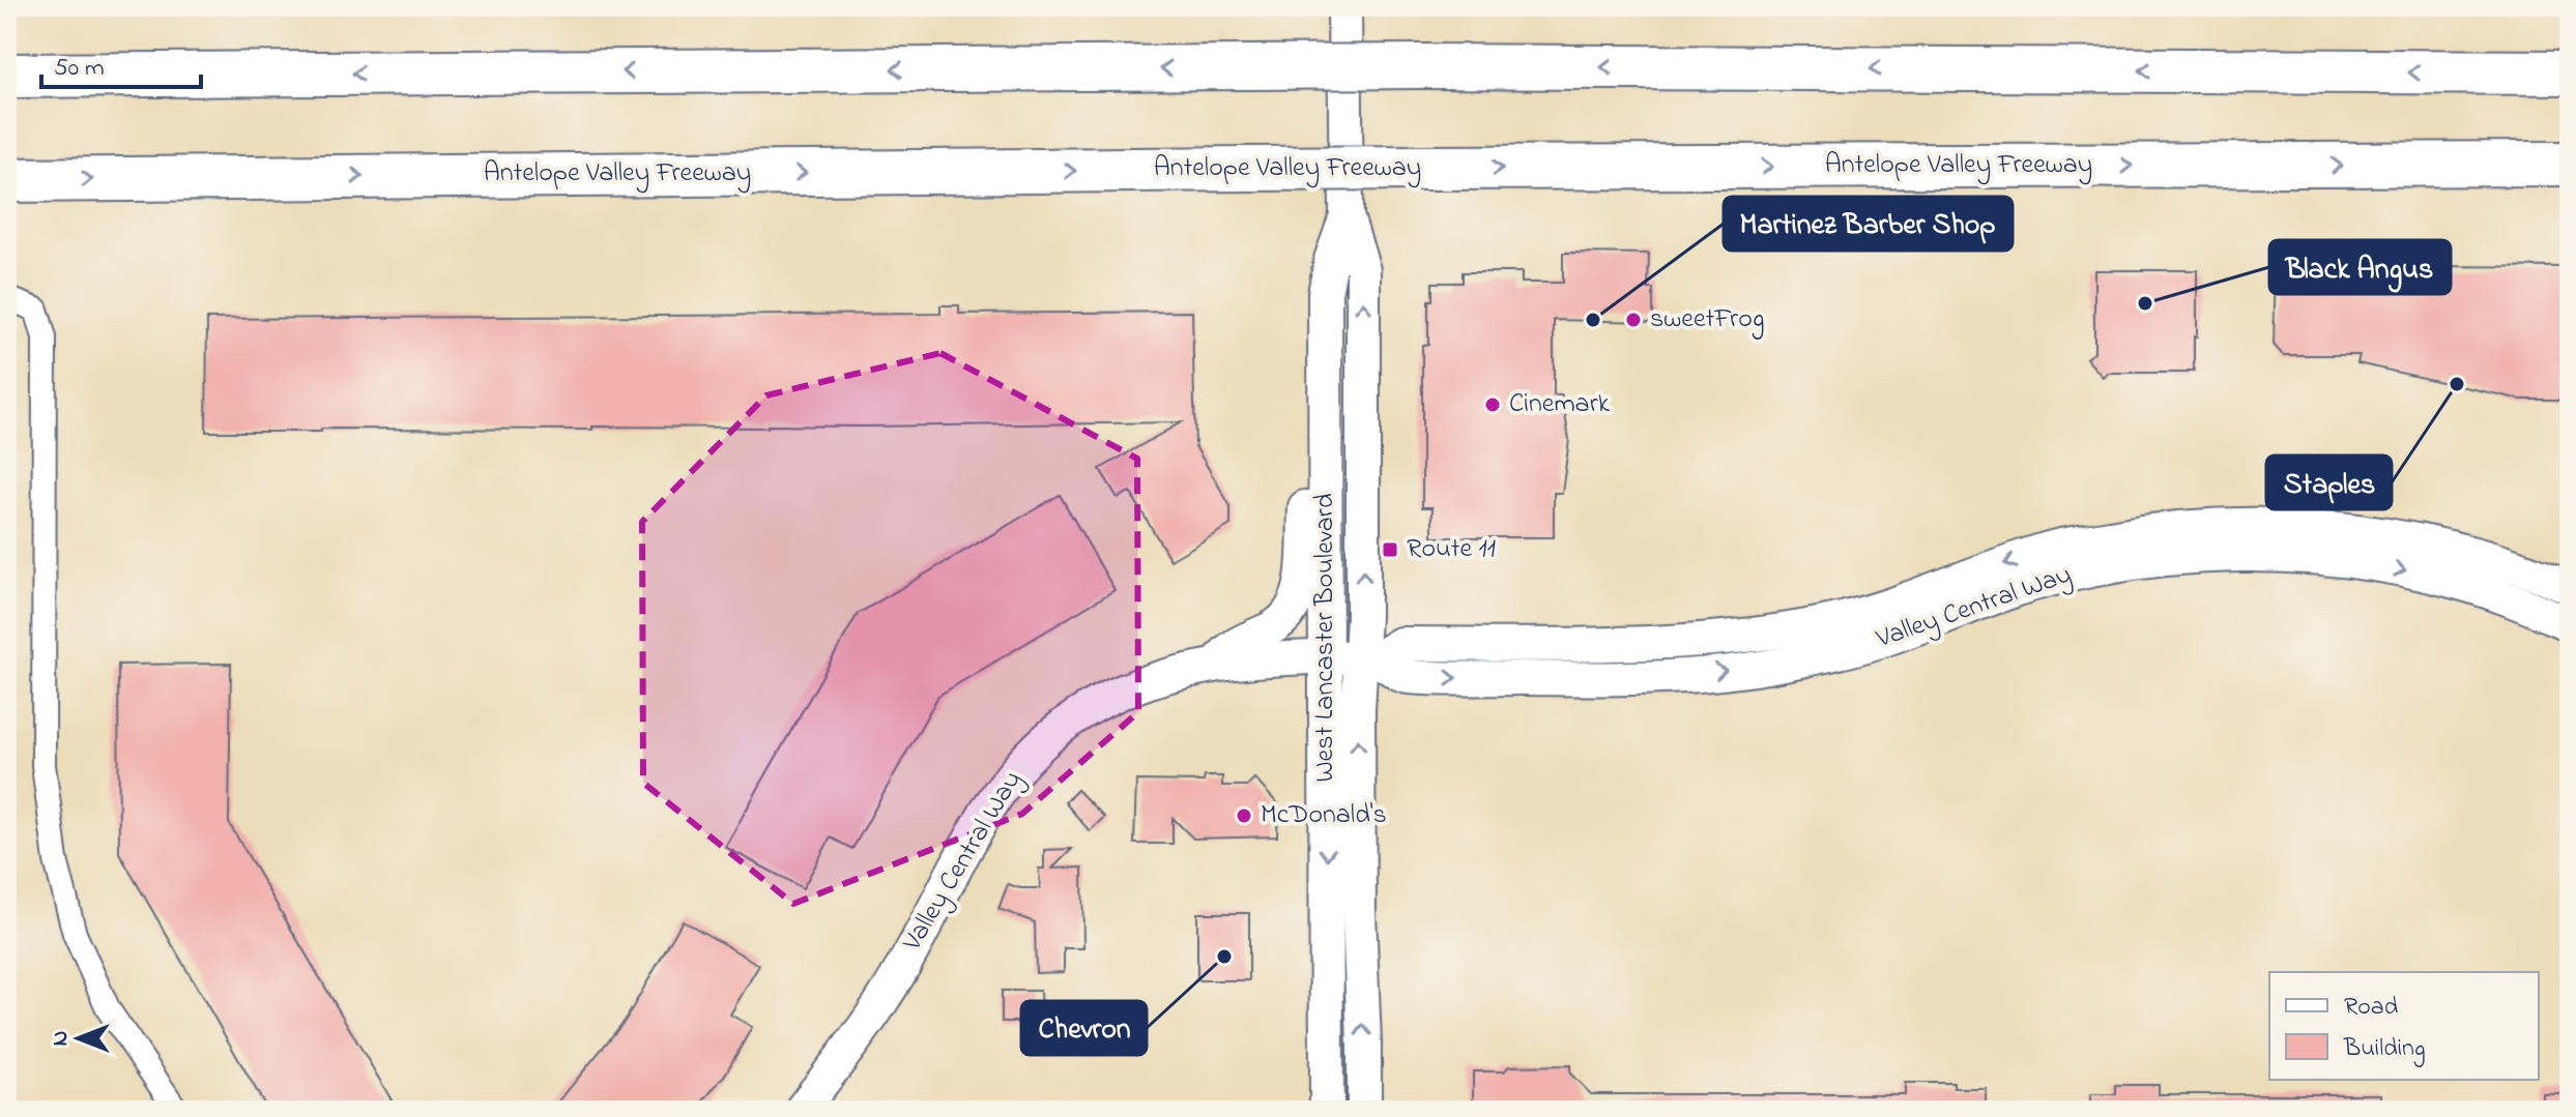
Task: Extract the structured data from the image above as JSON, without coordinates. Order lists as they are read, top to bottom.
{
  "streets": {
    "highway": ["Antelope Valley Freeway"],
    "street": ["Valley Central Way", "West Lancaster Boulevard"]
  },
  "crossings": [
    ["Valley Central Way", "West Lancaster Boulevard"]
  ],
  "places": {
    "other": [
      "Black Angus",
      "Martinez Barber Shop",
      "sweetFrog",
      "Staples",
      "Cinemark",
      "McDonald's",
      "Chevron"
    ],
    "transit": ["Route 11"]
  },
  "legend": ["Road", "Building"],
  "scale_bar": "50 m",
  "north": "left"
}
